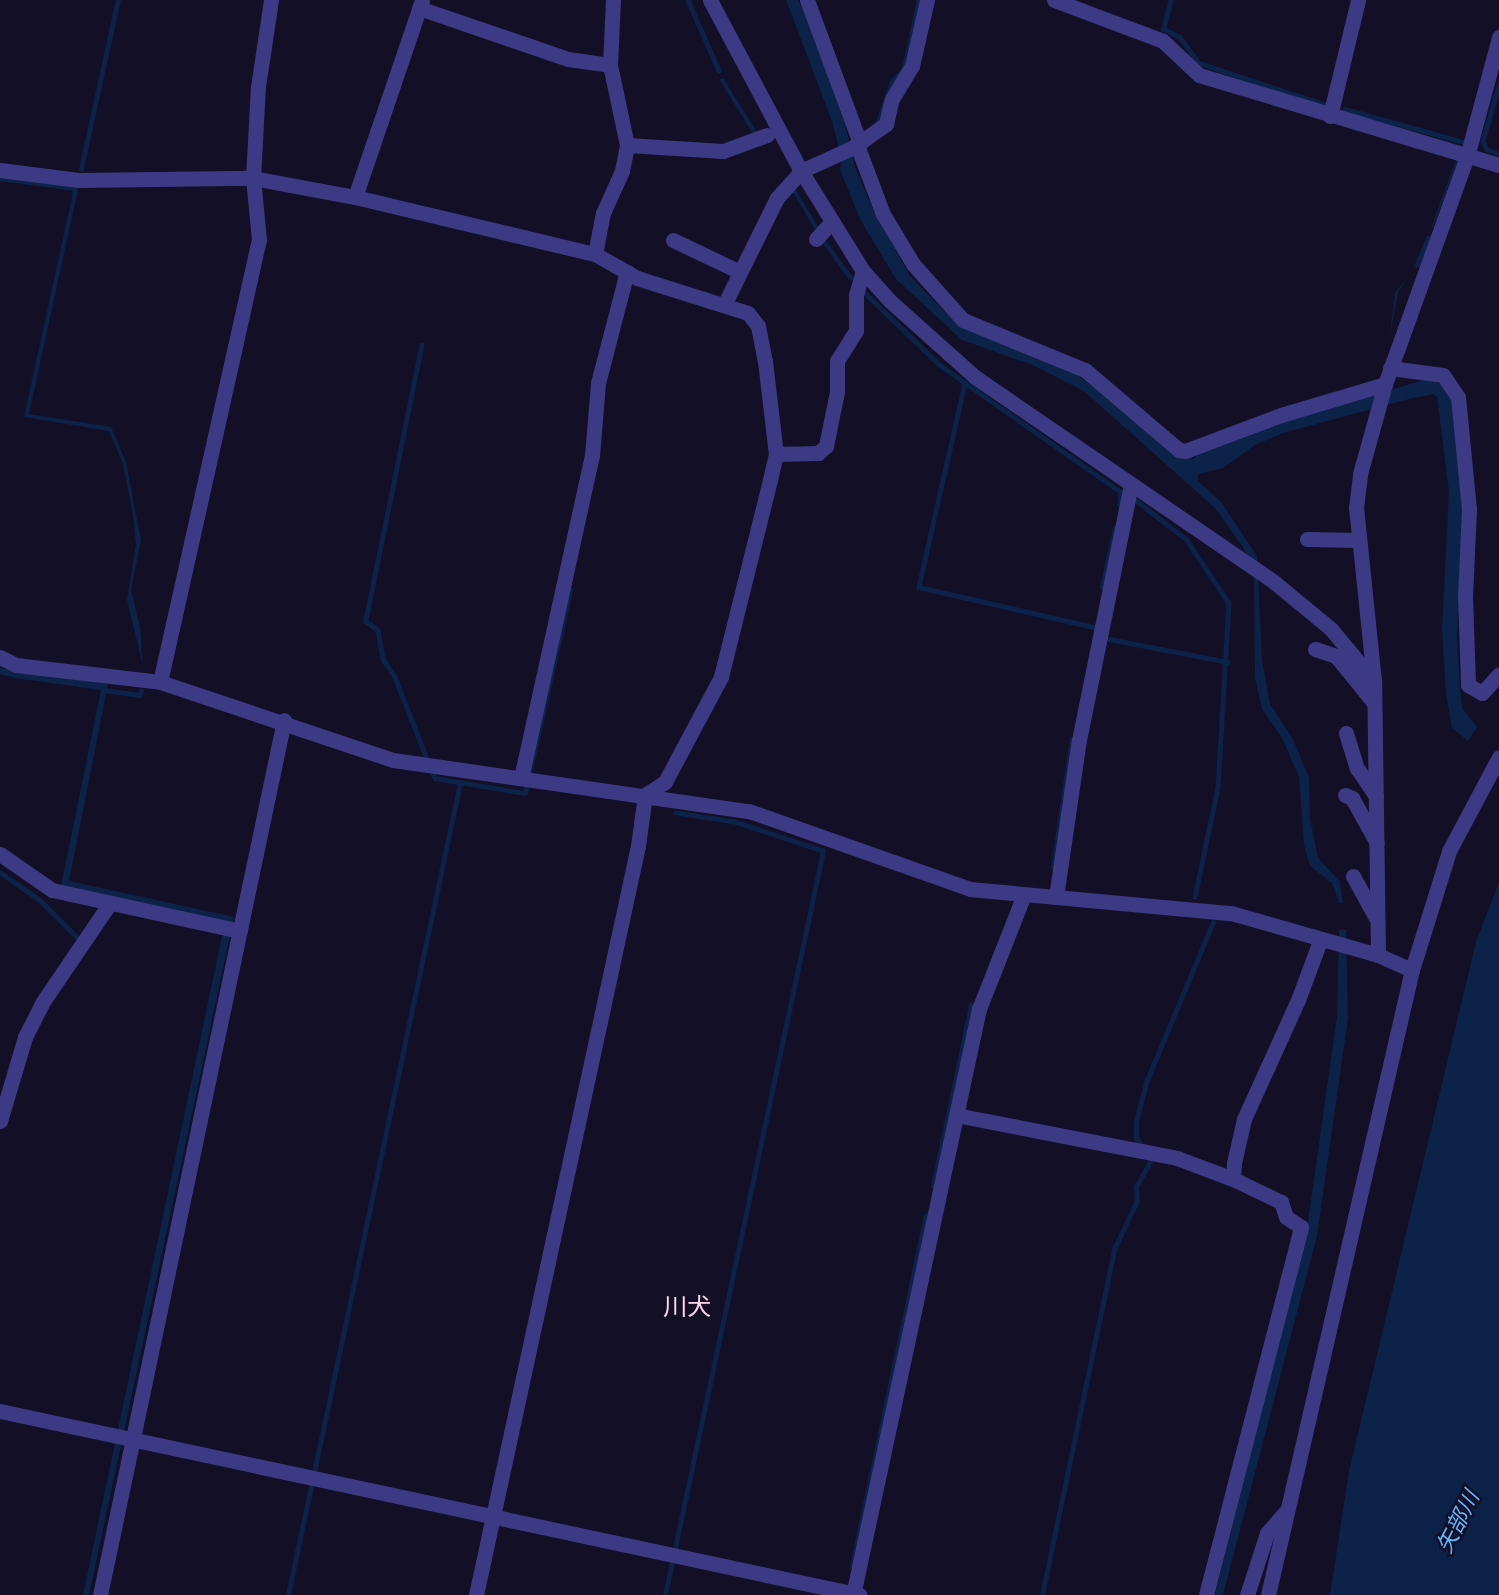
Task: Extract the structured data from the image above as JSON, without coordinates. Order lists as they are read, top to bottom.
{
  "districts": ["川犬"],
  "water": ["矢部川"]
}
